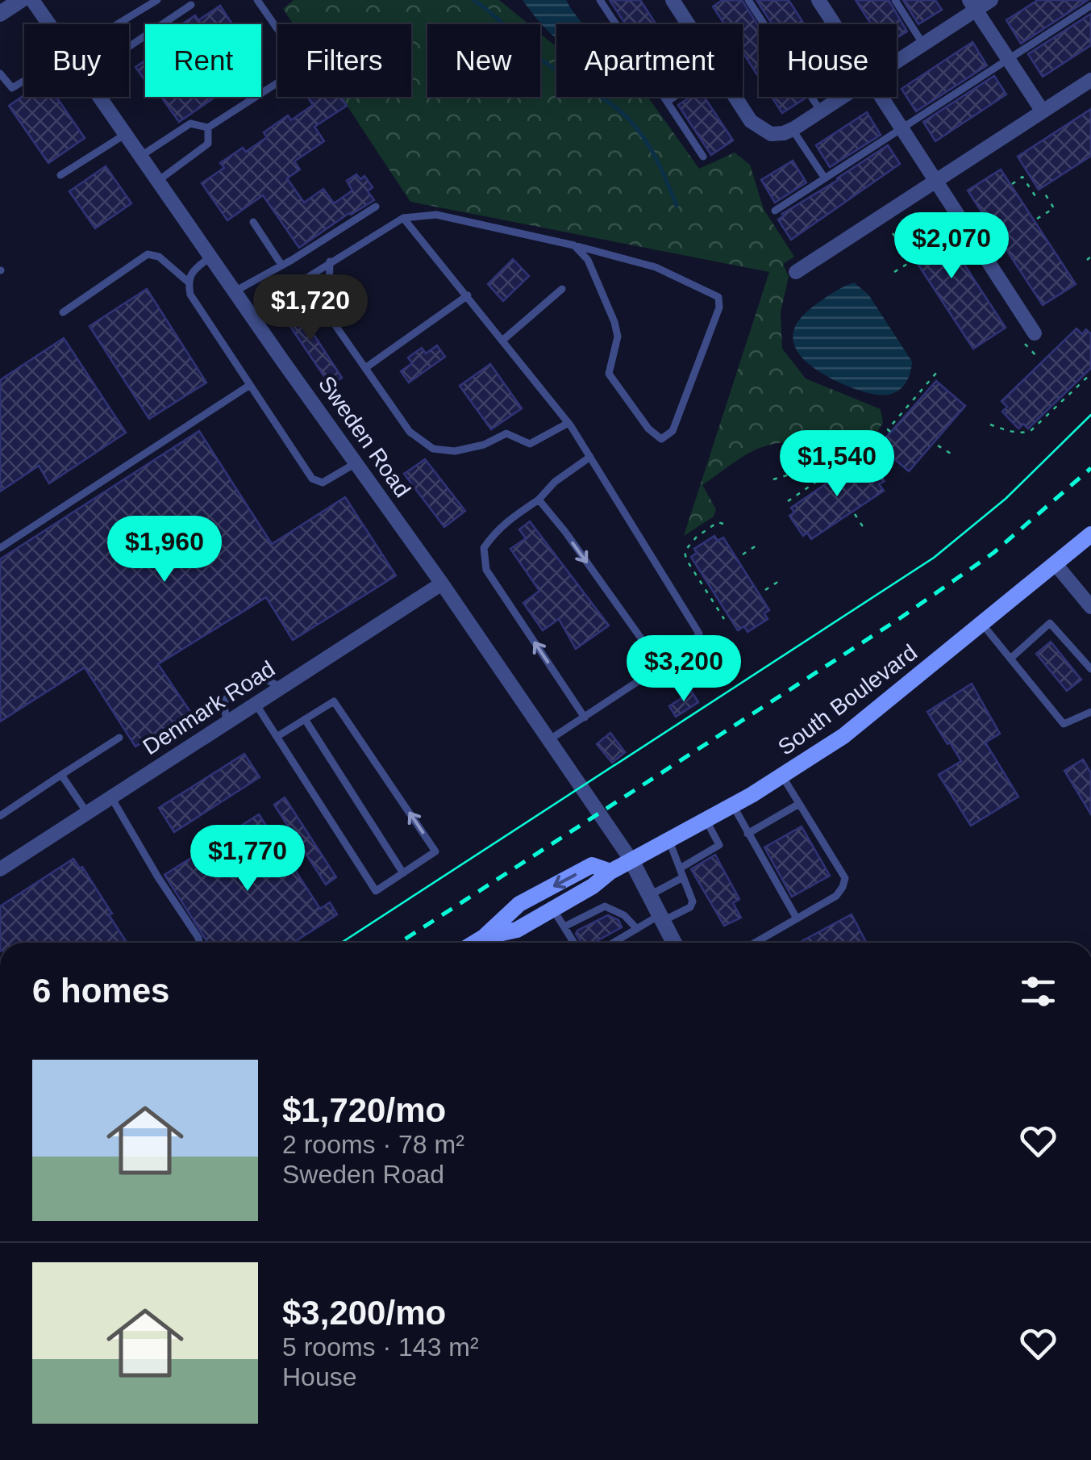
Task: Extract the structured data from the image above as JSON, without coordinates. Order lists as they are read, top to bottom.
{
  "streets": {
    "main road": ["South Boulevard"],
    "street": ["Sweden Road", "Denmark Road"]
  },
  "crossings": [
    ["Sweden Road", "South Boulevard"],
    ["Sweden Road", "Denmark Road"]
  ],
  "page": {
    "chip": [
      "Buy",
      "Rent",
      "Filters",
      "New",
      "Apartment",
      "House"
    ],
    "price": [
      "$2,070",
      "$1,720",
      "$1,540",
      "$1,960",
      "$3,200",
      "$1,770"
    ],
    "heading": "6 homes",
    "list": [
      {
        "name": "$1,720/mo",
        "note": "2 rooms · 78 m² · Sweden Road"
      },
      {
        "name": "$3,200/mo",
        "note": "5 rooms · 143 m² · House"
      }
    ]
  }
}
